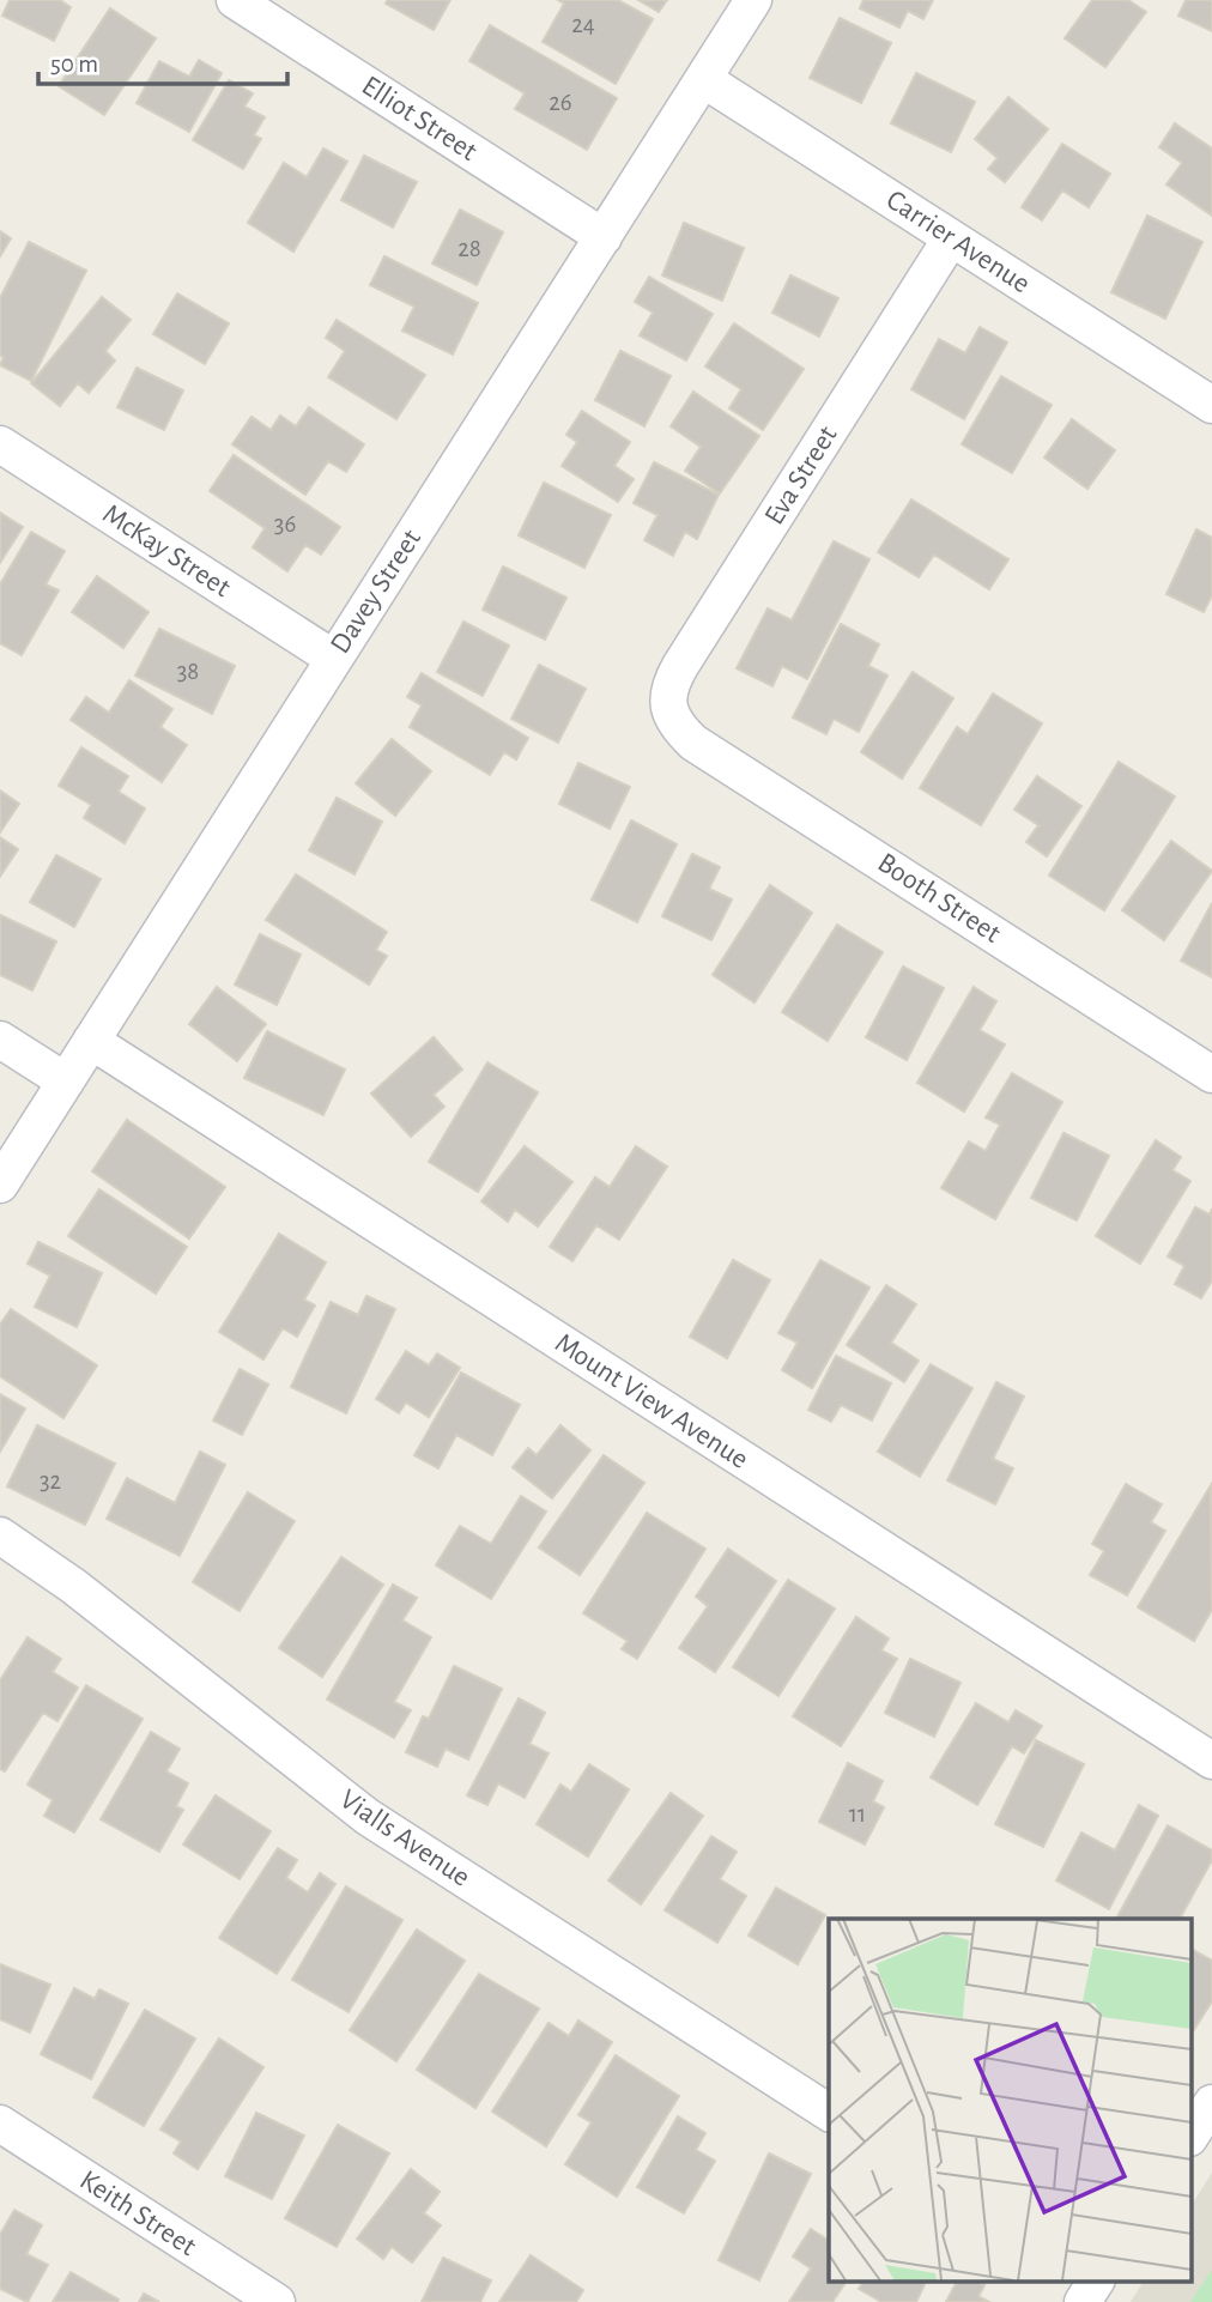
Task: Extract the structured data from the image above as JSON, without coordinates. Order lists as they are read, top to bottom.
{
  "streets": {
    "street": [
      "Elliot Street",
      "Carrier Avenue",
      "Eva Street",
      "McKay Street",
      "Davey Street",
      "Booth Street",
      "Mount View Avenue",
      "Vialls Avenue",
      "Keith Street"
    ]
  },
  "crossings": [
    ["Elliot Street", "Davey Street"],
    ["Carrier Avenue", "Eva Street"],
    ["Carrier Avenue", "Davey Street"],
    ["Eva Street", "Booth Street"],
    ["McKay Street", "Davey Street"],
    ["Davey Street", "Mount View Avenue"]
  ],
  "house_numbers": [
    "24",
    "26",
    "28",
    "36",
    "38",
    "32",
    "11"
  ],
  "scale_bar": "50 m"
}
